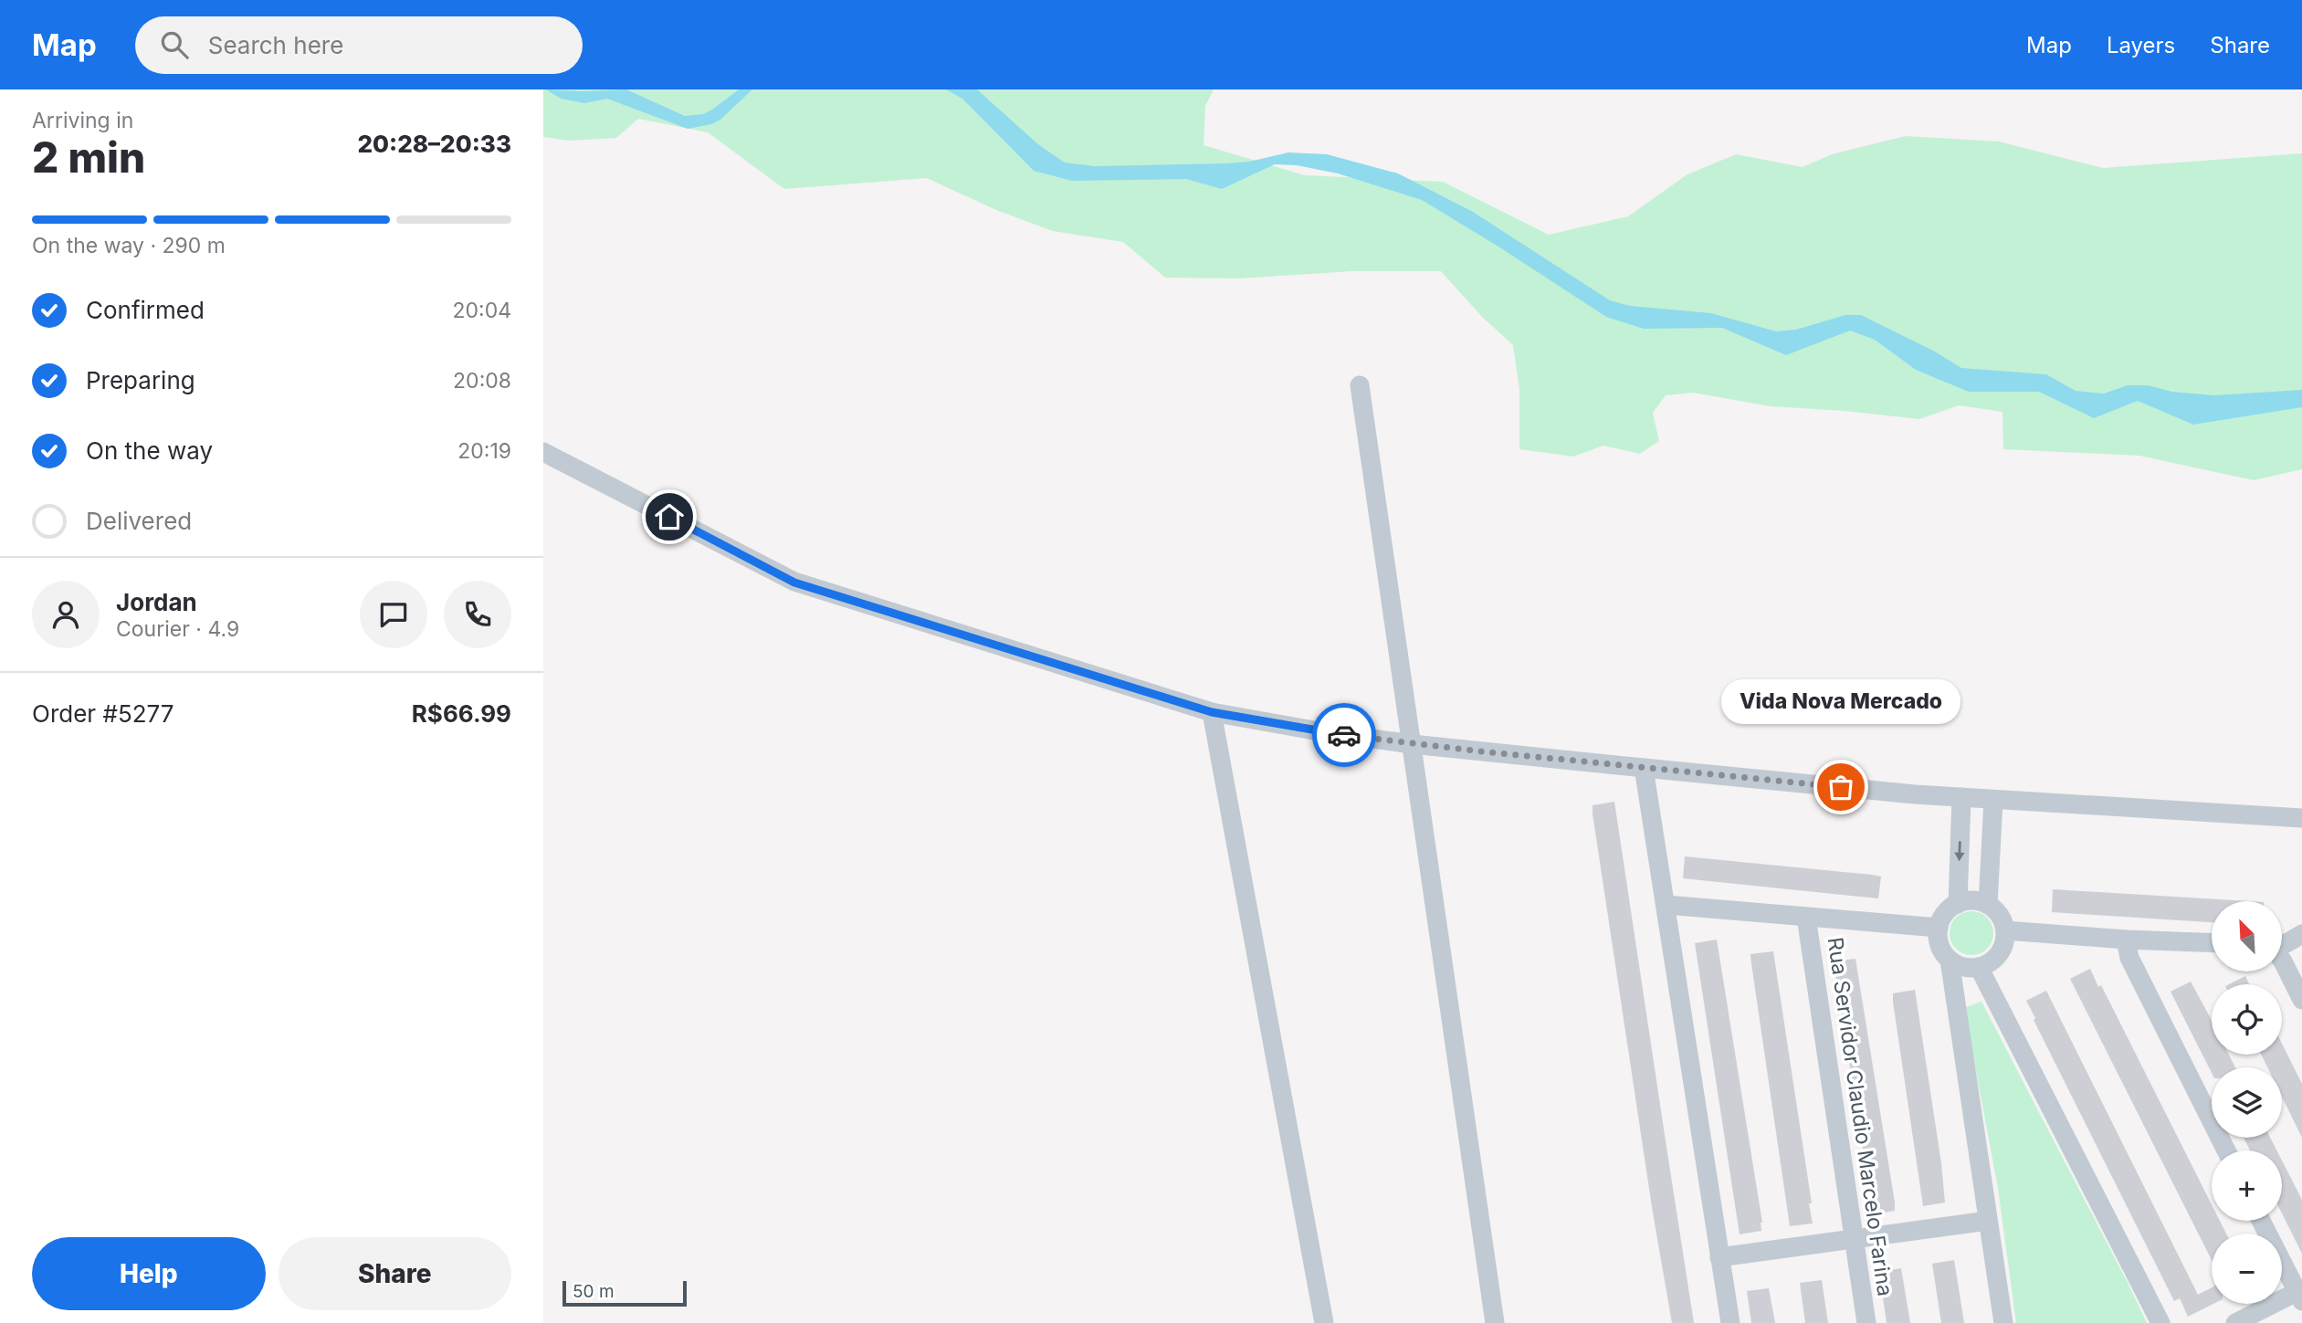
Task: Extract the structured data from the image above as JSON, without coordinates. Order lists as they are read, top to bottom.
{
  "streets": {
    "street": ["Rua Servidor Claudio Marcelo Farina"]
  },
  "places": ["Vida Nova Mercado"],
  "scale_bar": "50 m",
  "north": "top left",
  "page": {
    "header": "Map",
    "search": "Search here",
    "nav": ["Map", "Layers", "Share"],
    "heading": ["2 min", "Arriving in", "20:28–20:33"],
    "panel": [
      "Jordan",
      "Courier · 4.9",
      "Order #5277",
      "R$66.99"
    ],
    "bar": "On the way · 290 m",
    "list": [
      ["Confirmed", "20:04"],
      ["Preparing", "20:08"],
      ["On the way", "20:19"],
      "Delivered"
    ],
    "bubble": "Vida Nova Mercado",
    "map_buttons": ["+", "−"],
    "buttons": ["Help", "Share"],
    "scale": "50 m"
  }
}
